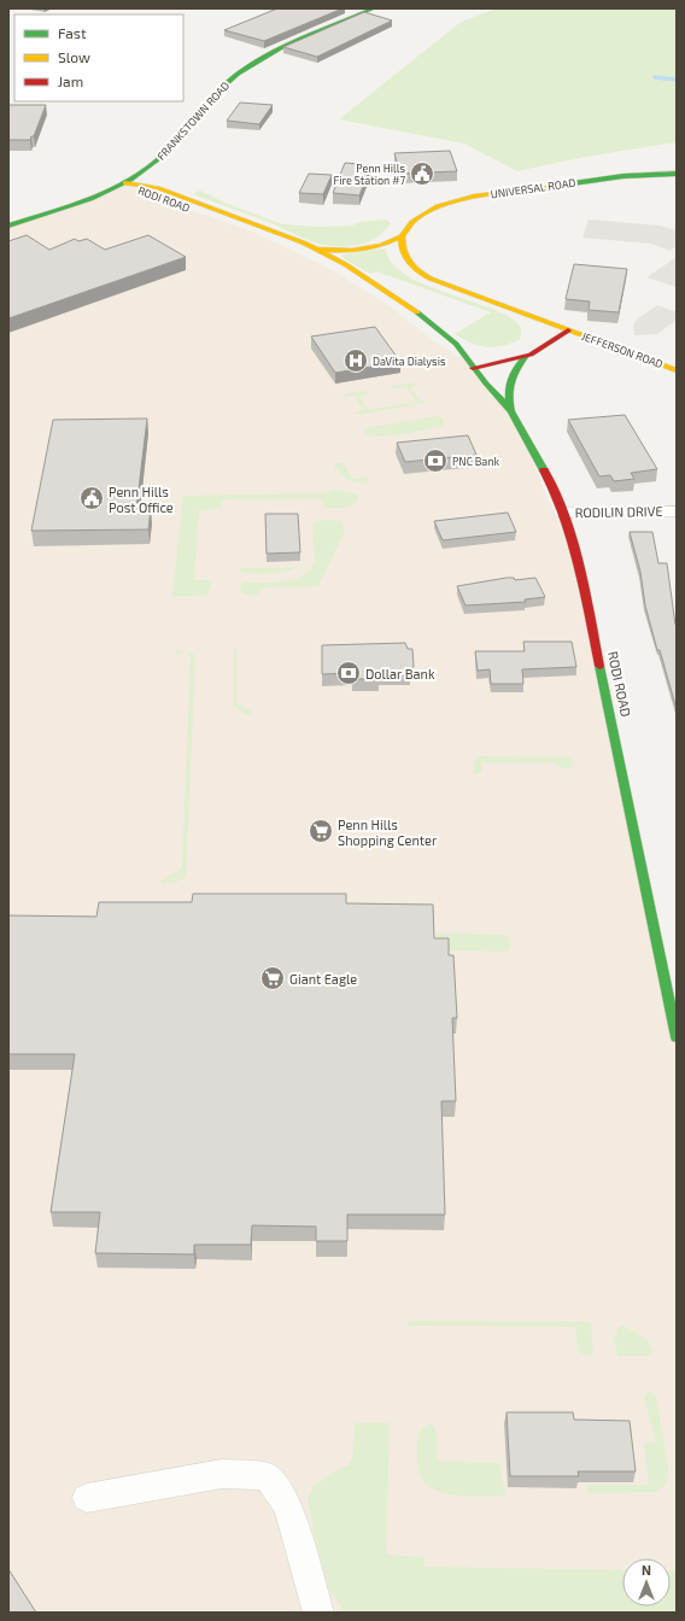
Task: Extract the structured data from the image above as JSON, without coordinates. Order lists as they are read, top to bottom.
{
  "streets": {
    "main road": [
      "FRANKSTOWN ROAD",
      "UNIVERSAL ROAD",
      "RODI ROAD",
      "JEFFERSON ROAD"
    ],
    "street": ["RODILIN DRIVE"]
  },
  "crossings": [
    ["FRANKSTOWN ROAD", "RODI ROAD"],
    ["UNIVERSAL ROAD", "RODI ROAD"],
    ["UNIVERSAL ROAD", "JEFFERSON ROAD"],
    ["RODI ROAD", "JEFFERSON ROAD"],
    ["RODI ROAD", "RODILIN DRIVE"]
  ],
  "places": {
    "public building": ["Penn Hills Fire Station #7", "Penn Hills Post Office"],
    "hospital": ["DaVita Dialysis"],
    "bank": ["PNC Bank", "Dollar Bank"],
    "supermarket": ["Penn Hills Shopping Center", "Giant Eagle"]
  },
  "legend": ["Fast", "Slow", "Jam"],
  "north": "top"
}
